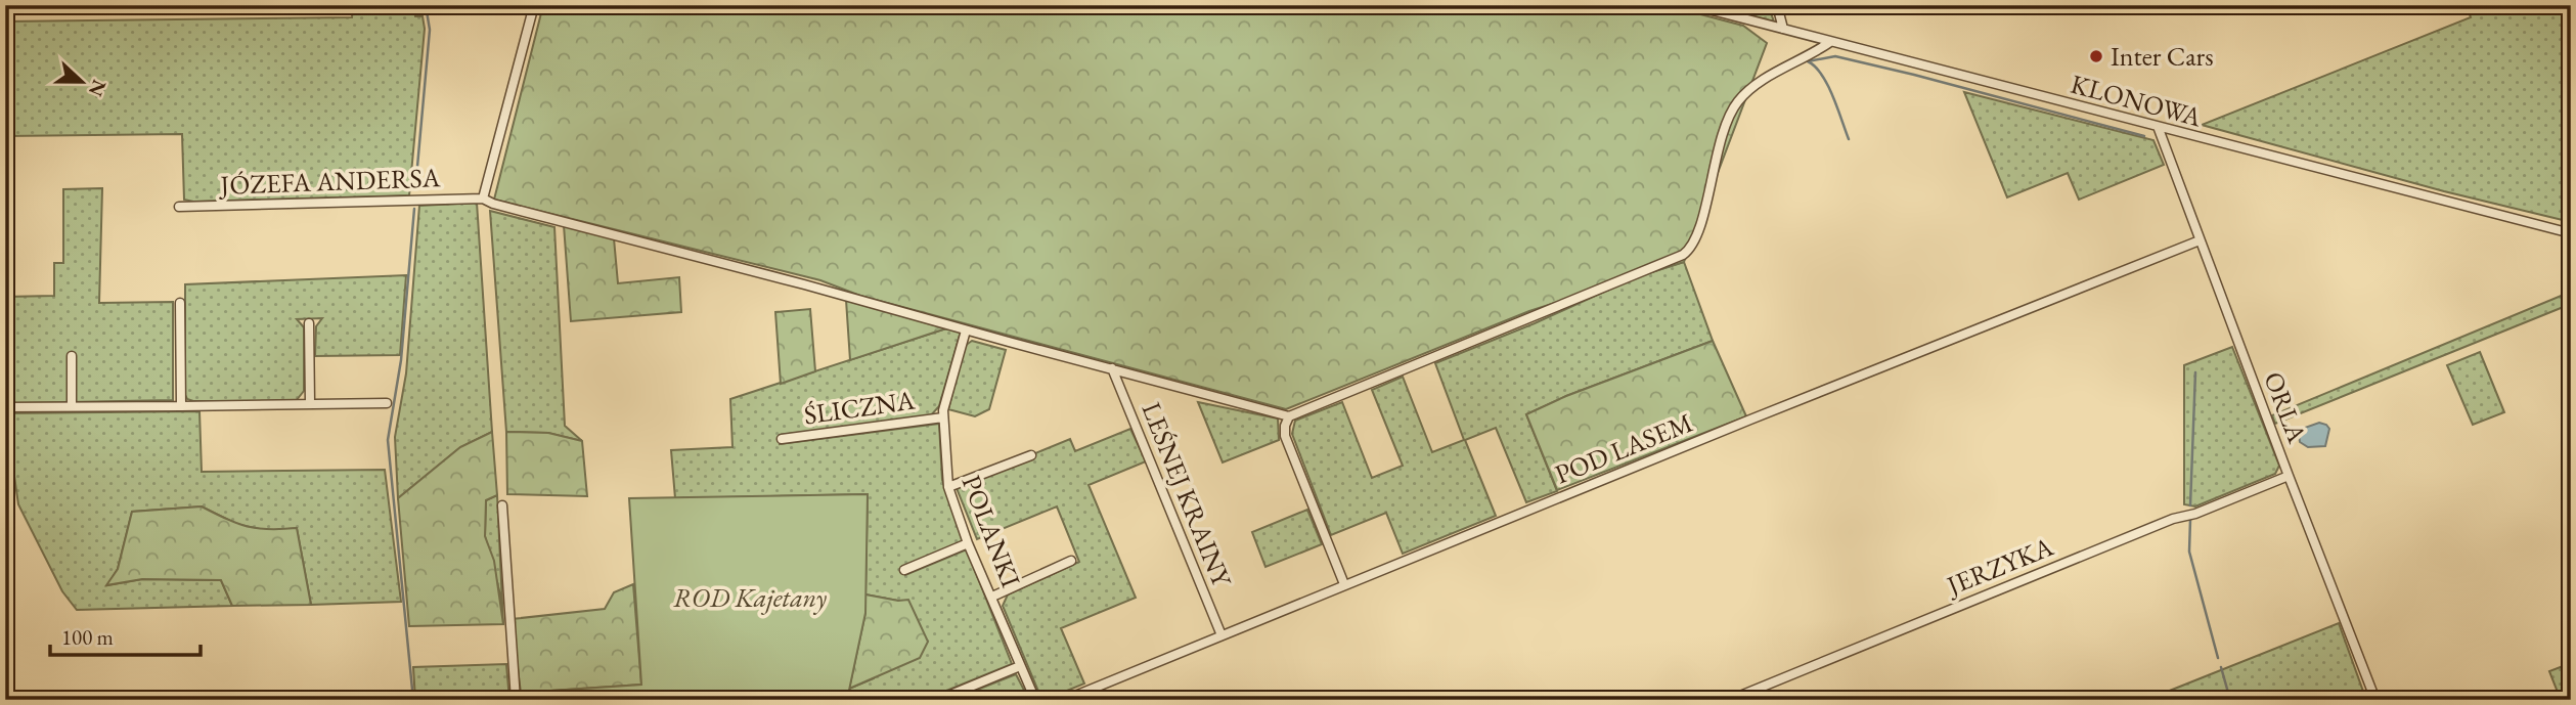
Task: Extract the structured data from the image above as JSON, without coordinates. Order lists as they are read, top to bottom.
{
  "streets": {
    "street": [
      "KLONOWA",
      "JÓZEFA ANDERSA",
      "ŚLICZNA",
      "ORLA",
      "POD LASEM",
      "LEŚNEJ KRAINY",
      "POLANKI",
      "JERZYKA"
    ]
  },
  "crossings": [
    ["KLONOWA", "ORLA"],
    ["JÓZEFA ANDERSA", "LEŚNEJ KRAINY"],
    ["JÓZEFA ANDERSA", "POLANKI"],
    ["ŚLICZNA", "POLANKI"],
    ["ORLA", "POD LASEM"],
    ["ORLA", "JERZYKA"],
    ["POD LASEM", "LEŚNEJ KRAINY"]
  ],
  "parks": ["ROD Kajetany"],
  "places": ["Inter Cars"],
  "scale_bar": "100 m",
  "north": "right"
}
